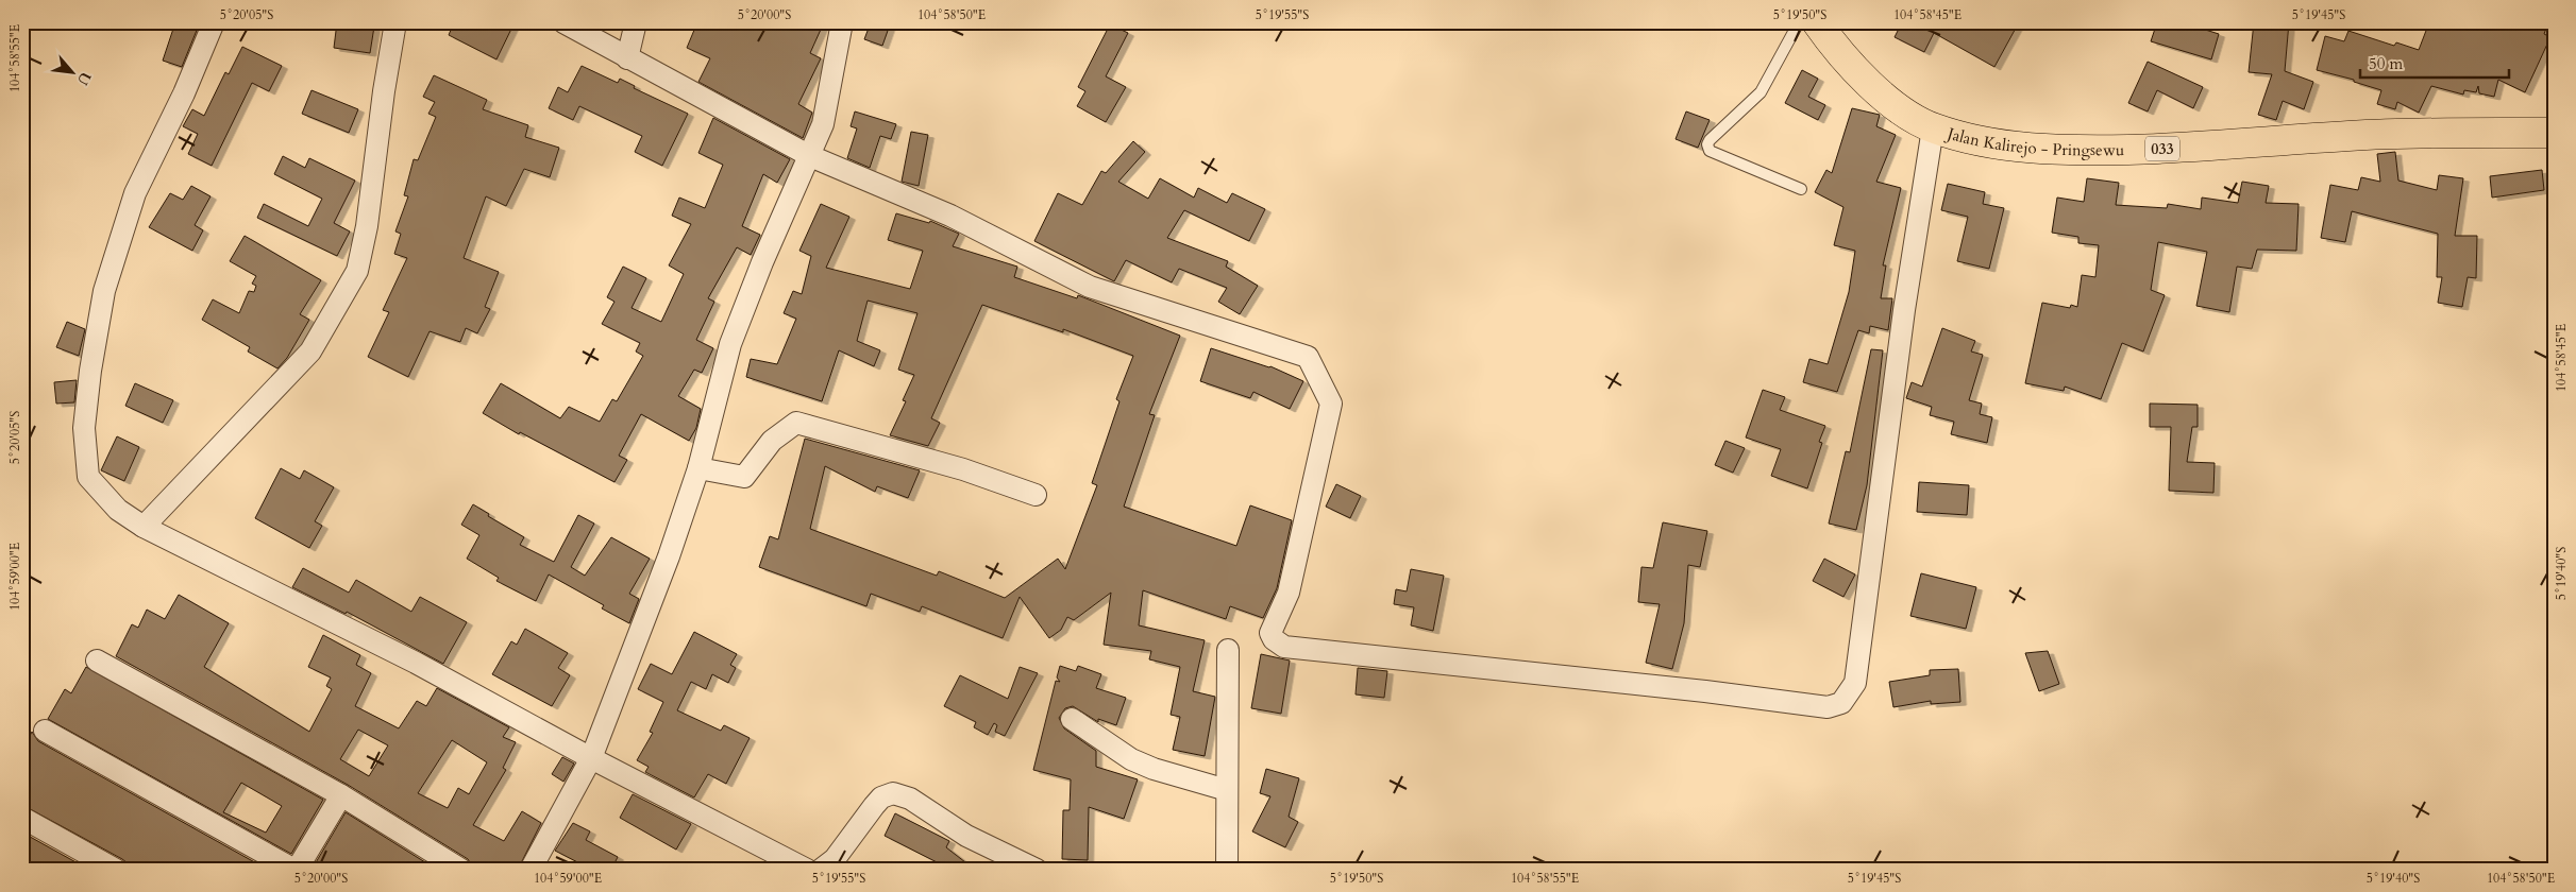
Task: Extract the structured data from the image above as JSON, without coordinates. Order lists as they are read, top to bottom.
{
  "streets": {
    "main road": ["Jalan Kalirejo - Pringsewu", "033"]
  },
  "scale_bar": "50 m",
  "north": "bottom right",
  "coordinates": [
    "5°20'05\"S",
    "5°20'00\"S",
    "104°58'50\"E",
    "5°19'55\"S",
    "5°19'50\"S",
    "104°58'45\"E",
    "5°19'45\"S",
    "104°58'55\"E",
    "5°19'40\"S",
    "104°59'00\"E"
  ]
}
